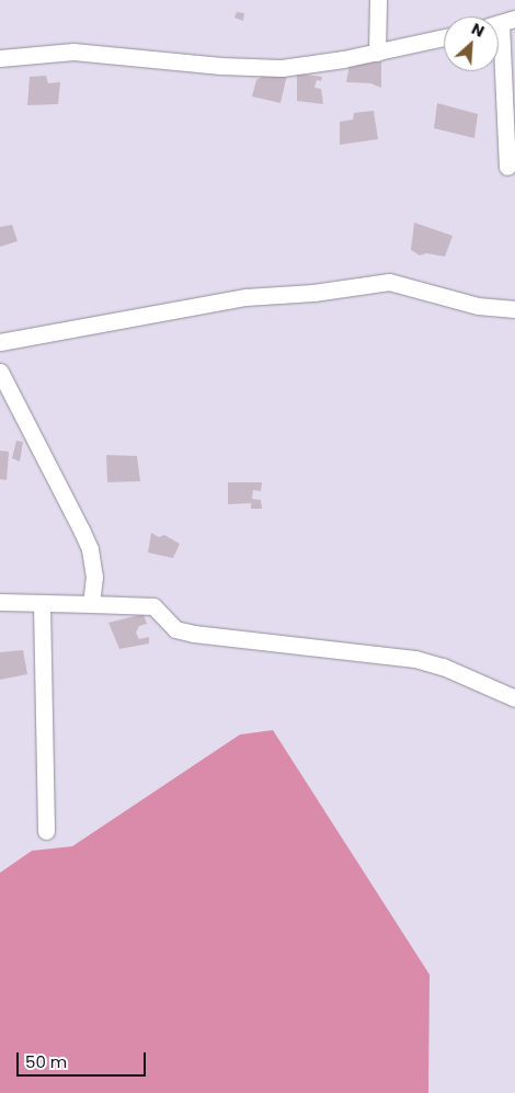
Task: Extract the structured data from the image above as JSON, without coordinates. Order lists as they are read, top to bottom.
{
  "scale_bar": "50 m",
  "north": "top right"
}
